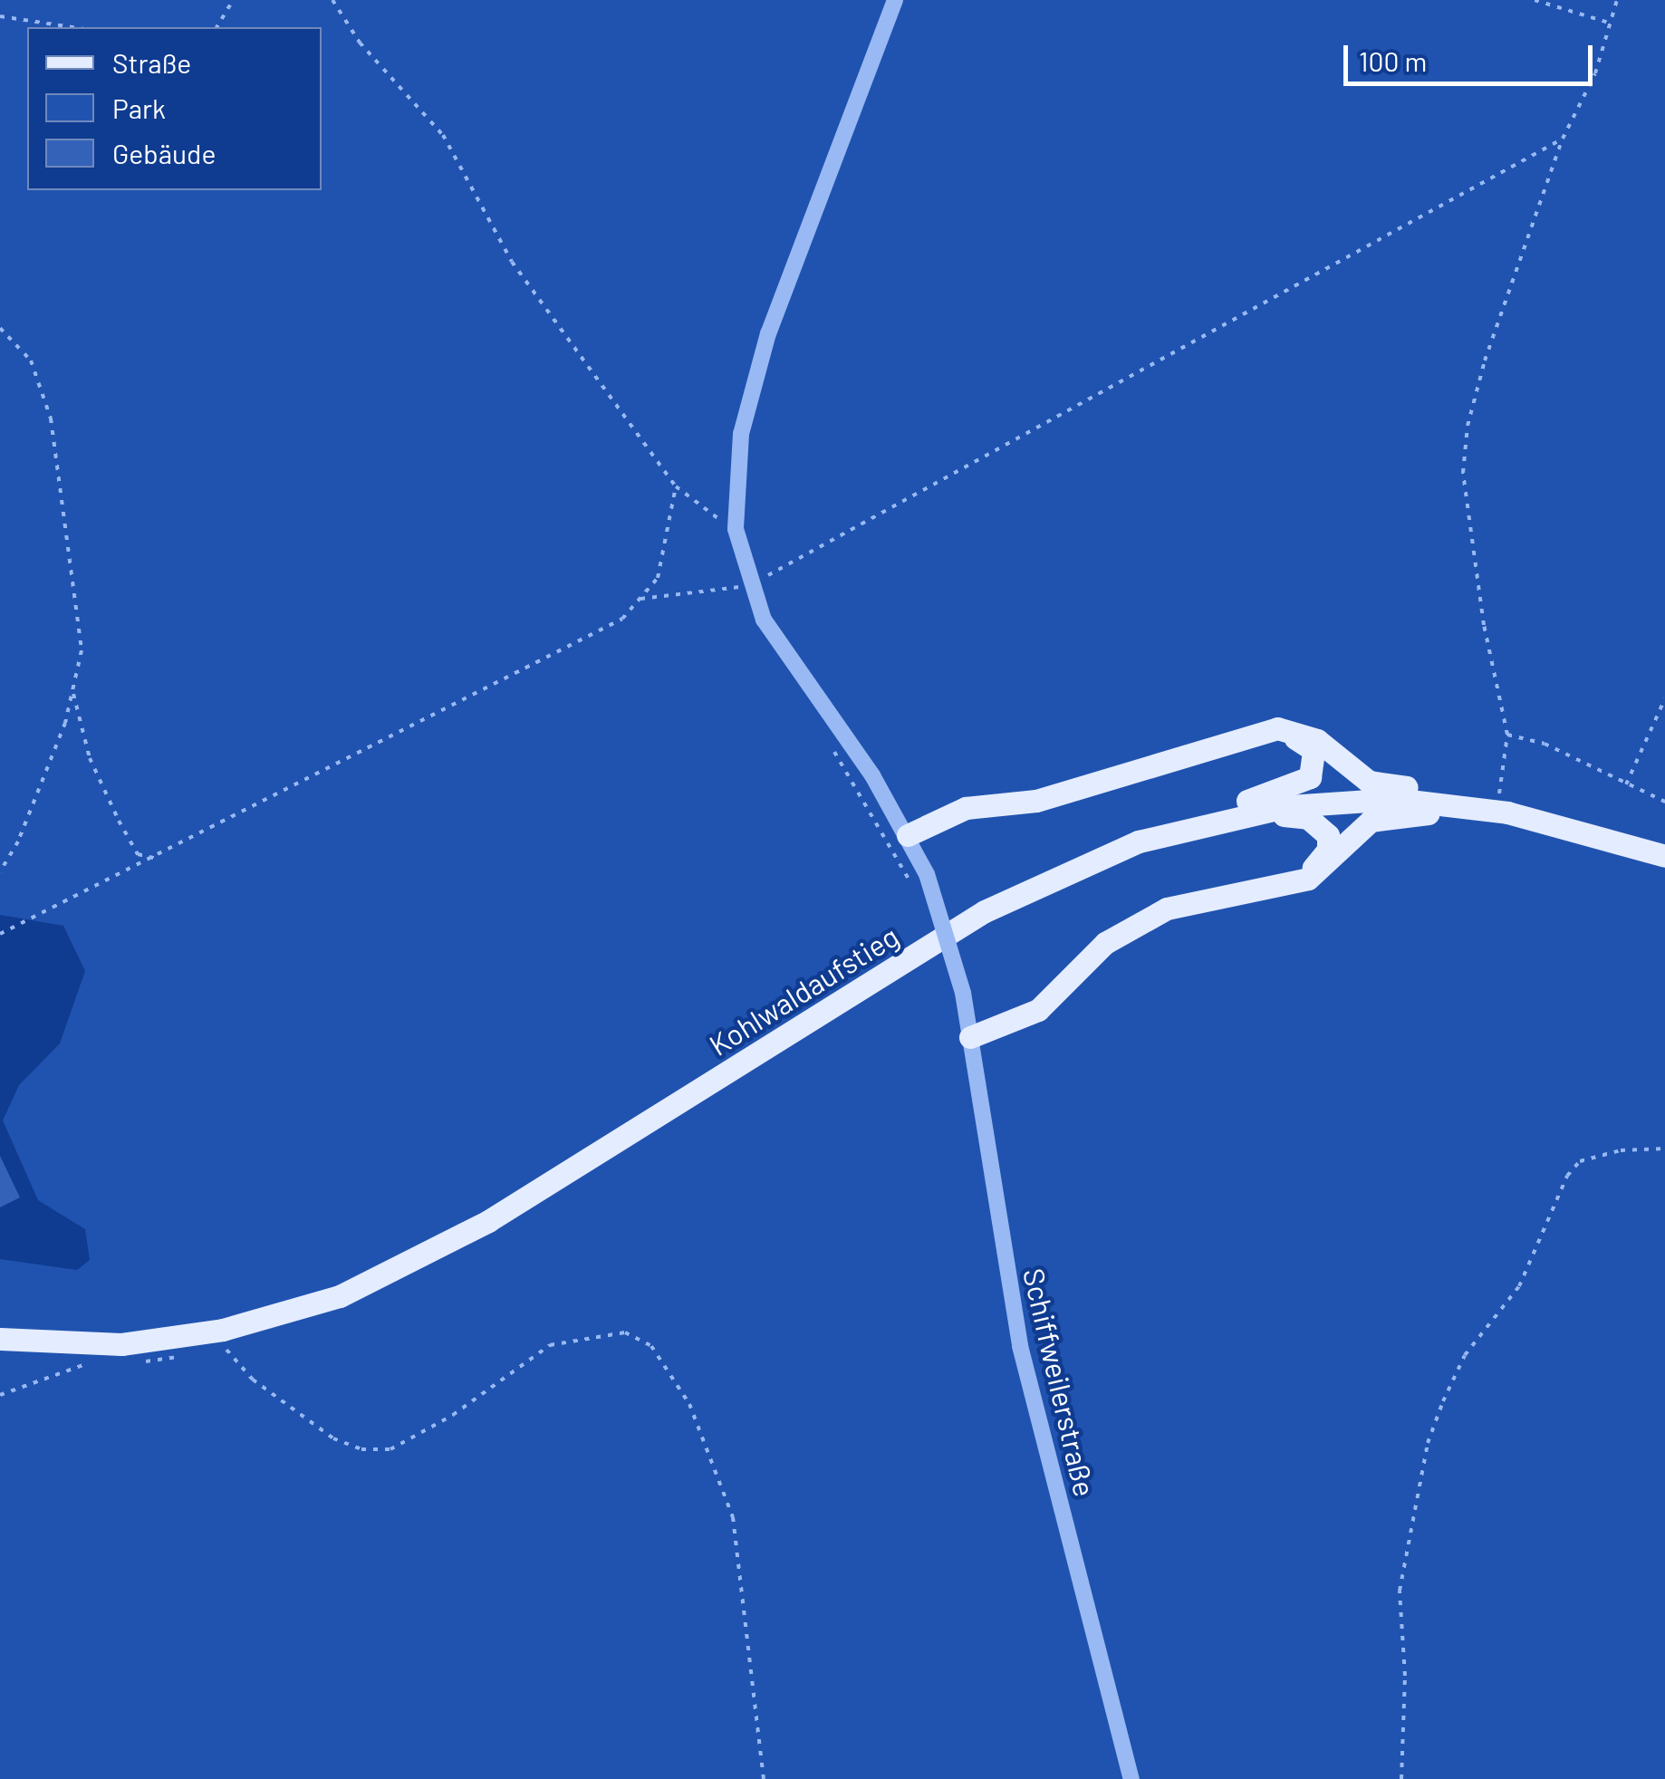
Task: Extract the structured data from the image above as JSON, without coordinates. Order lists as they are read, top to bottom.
{
  "streets": {
    "main road": ["Kohlwaldaufstieg"],
    "street": ["Schiffweilerstraße"]
  },
  "legend": ["Straße", "Park", "Gebäude"],
  "scale_bar": "100 m"
}
